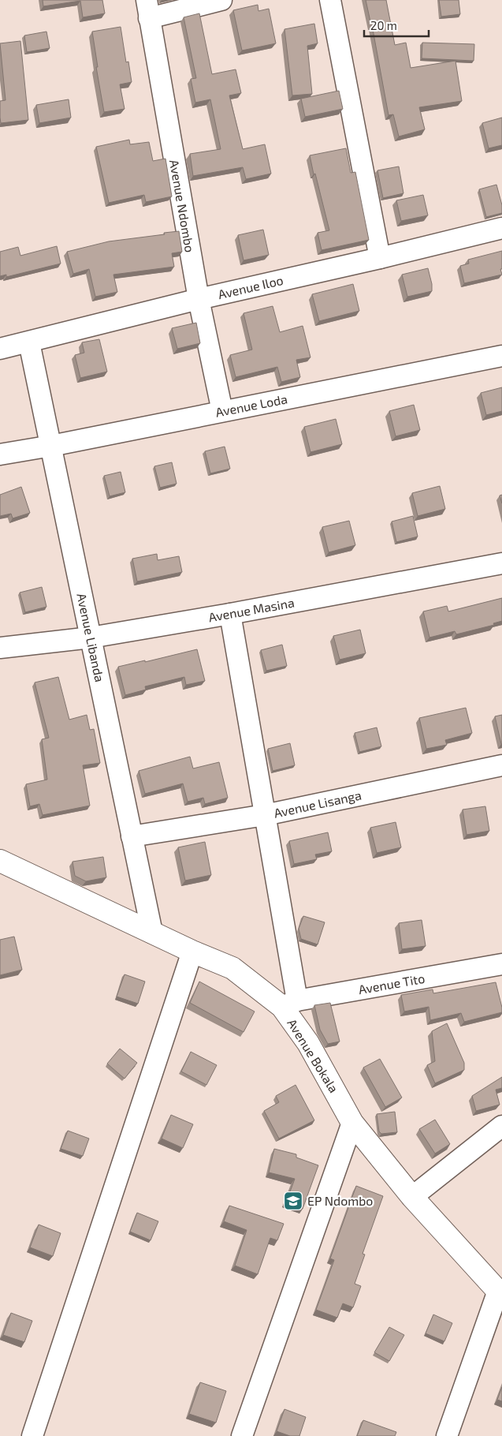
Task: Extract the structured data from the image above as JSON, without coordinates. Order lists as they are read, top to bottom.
{
  "streets": {
    "street": [
      "Avenue Ndombo",
      "Avenue Iloo",
      "Avenue Loda",
      "Avenue Masina",
      "Avenue Libanda",
      "Avenue Lisanga",
      "Avenue Tito",
      "Avenue Bokala"
    ]
  },
  "crossings": [
    ["Avenue Ndombo", "Avenue Iloo"],
    ["Avenue Ndombo", "Avenue Loda"],
    ["Avenue Iloo", "Avenue Libanda"],
    ["Avenue Loda", "Avenue Libanda"],
    ["Avenue Masina", "Avenue Libanda"],
    ["Avenue Libanda", "Avenue Lisanga"],
    ["Avenue Libanda", "Avenue Bokala"],
    ["Avenue Tito", "Avenue Bokala"]
  ],
  "places": {
    "school or university": ["EP Ndombo"]
  },
  "scale_bar": "20 m"
}
